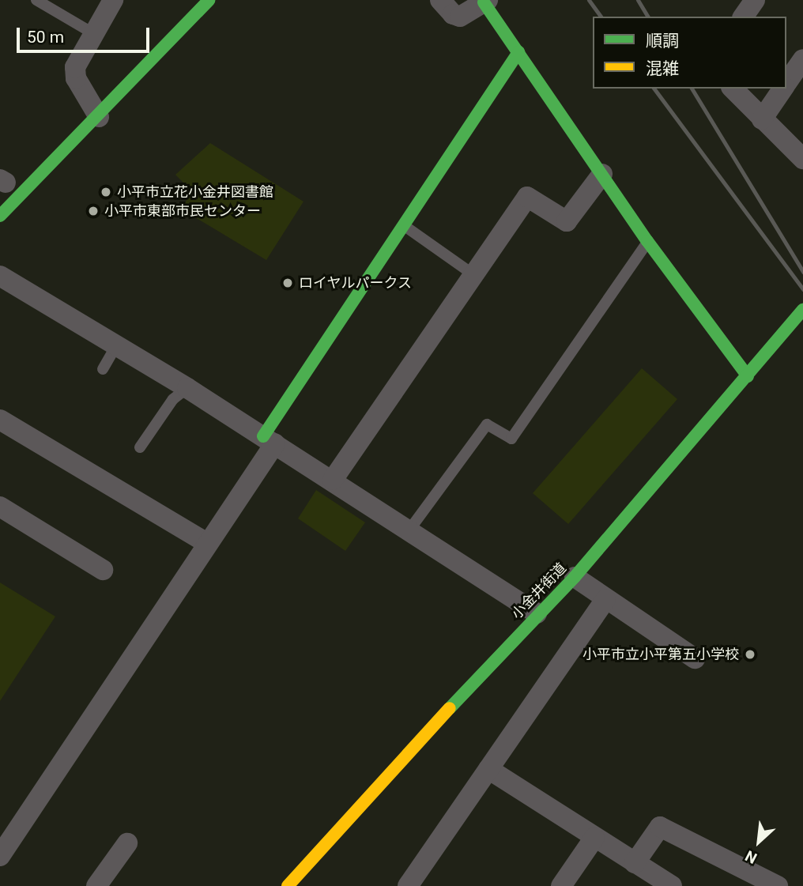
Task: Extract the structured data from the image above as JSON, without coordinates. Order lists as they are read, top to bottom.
{
  "streets": {
    "street": ["小金井街道"]
  },
  "places": [
    "小平市立花小金井図書館",
    "小平市東部市民センター",
    "ロイヤルパークス",
    "小平市立小平第五小学校"
  ],
  "legend": ["順調", "混雑"],
  "scale_bar": "50 m",
  "north": "bottom left"
}
